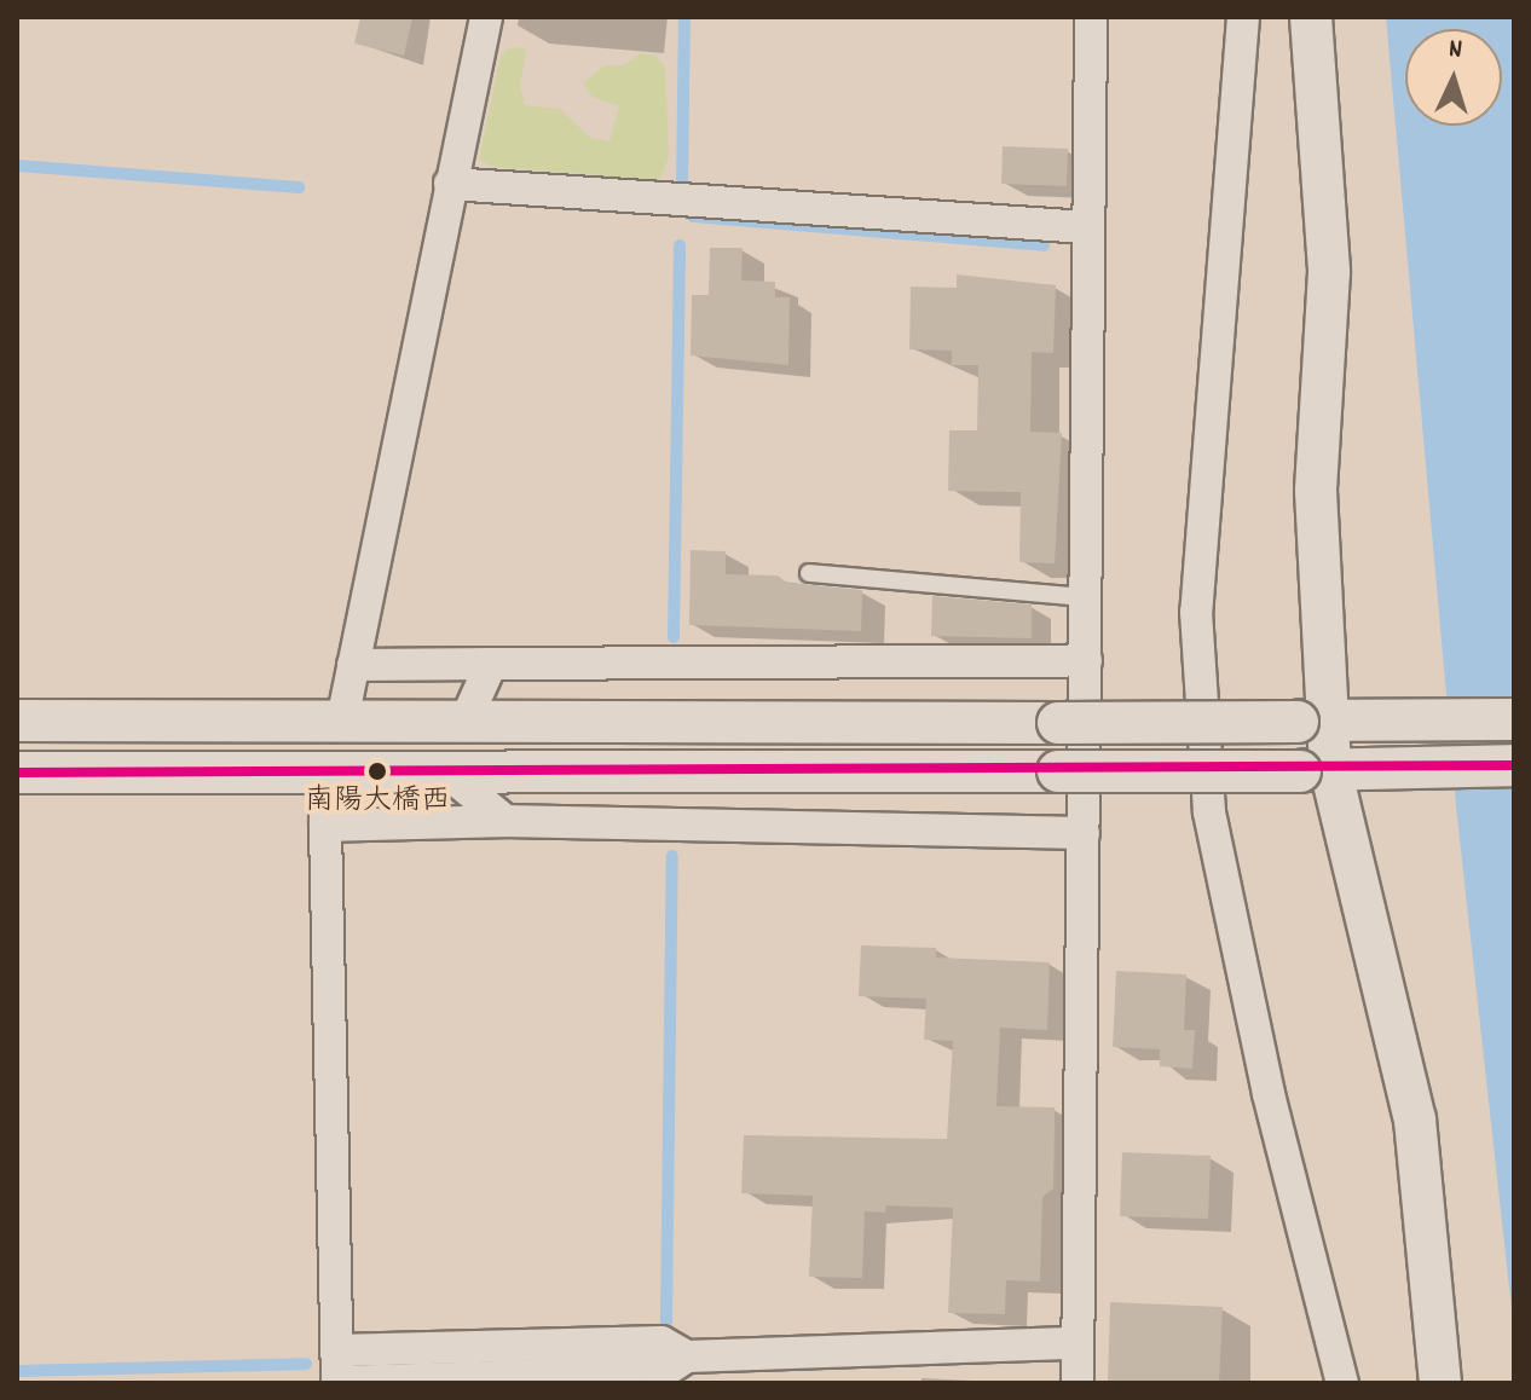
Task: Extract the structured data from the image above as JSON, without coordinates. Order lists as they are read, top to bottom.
{
  "places": ["南陽大橋西"],
  "north": "top"
}
